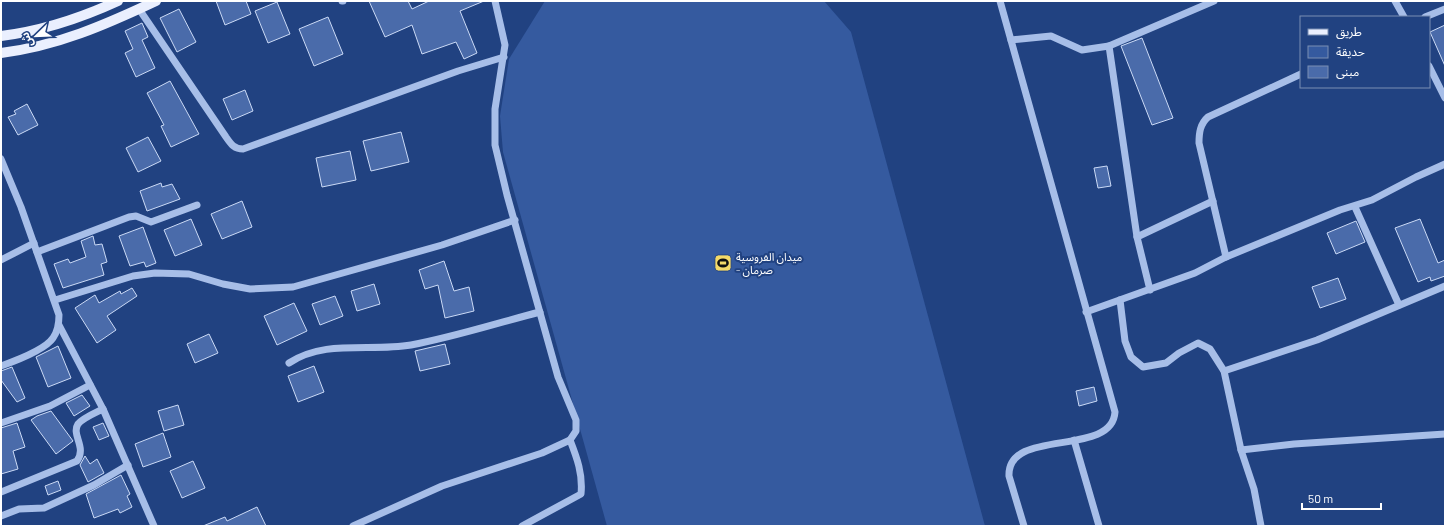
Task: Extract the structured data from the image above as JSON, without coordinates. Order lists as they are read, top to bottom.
{
  "places": {
    "sports": ["ميدان الفروسية - صرمان"]
  },
  "legend": ["طريق", "حديقة", "مبنى"],
  "scale_bar": "50 m",
  "north": "bottom left"
}
